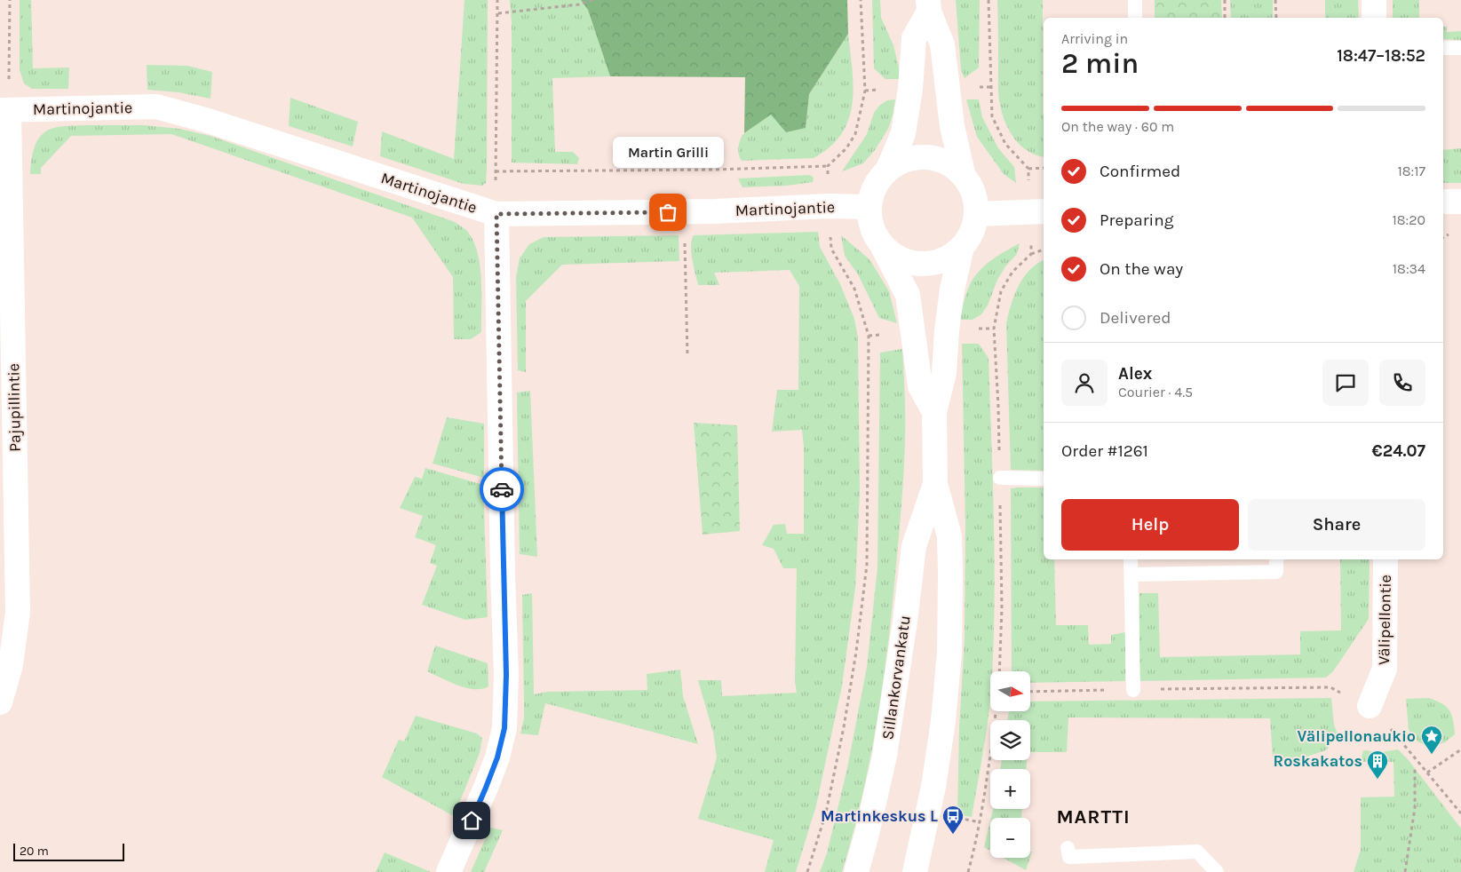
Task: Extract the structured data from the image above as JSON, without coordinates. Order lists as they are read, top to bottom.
{
  "streets": {
    "street": [
      "Martinojantie",
      "Pajupillintie",
      "Välipellontie",
      "Sillankorvankatu"
    ]
  },
  "crossings": [
    ["Martinojantie", "Pajupillintie"],
    ["Martinojantie", "Sillankorvankatu"]
  ],
  "districts": ["MARTTI"],
  "places": {
    "other": ["Martin Grilli"],
    "place": ["Välipellonaukio"],
    "building": ["Roskakatos"],
    "bus stop": ["Martinkeskus L"]
  },
  "scale_bar": "20 m",
  "north": "right",
  "page": {
    "heading": ["2 min", "Arriving in", "18:47–18:52"],
    "panel": [
      "Alex",
      "Courier · 4.5",
      "Order #1261",
      "€24.07"
    ],
    "bar": "On the way · 60 m",
    "bubble": "Martin Grilli",
    "list": [
      ["Confirmed", "18:17"],
      ["Preparing", "18:20"],
      ["On the way", "18:34"],
      "Delivered"
    ],
    "buttons": ["Help", "Share"],
    "map_buttons": ["+", "−"],
    "scale": "20 m"
  }
}
